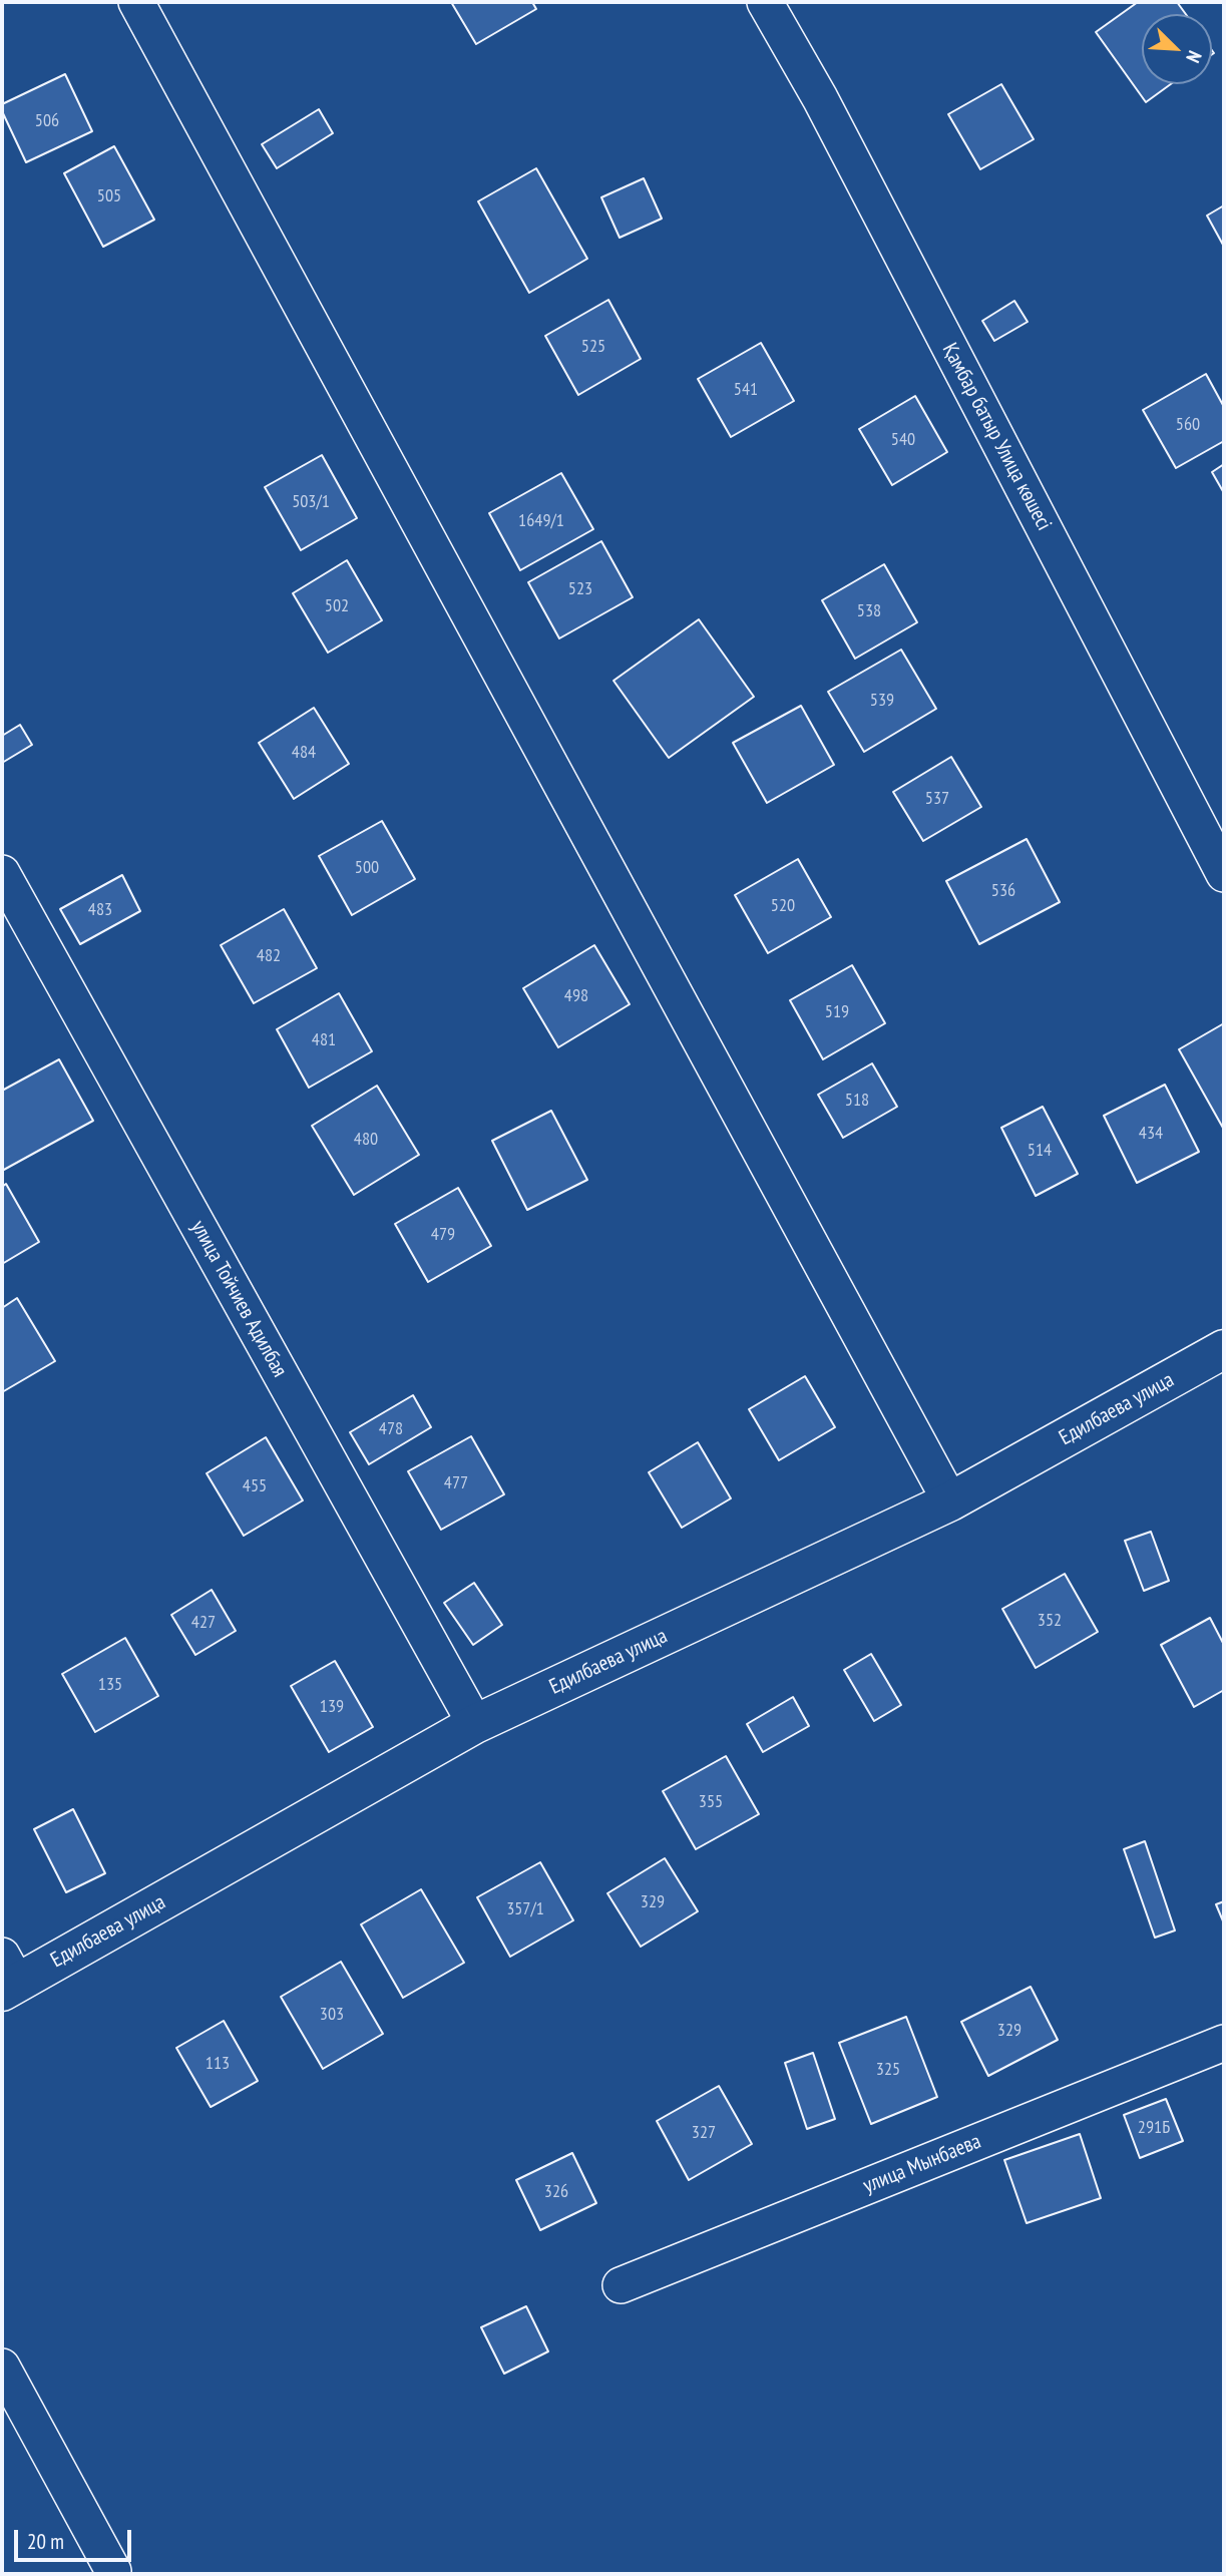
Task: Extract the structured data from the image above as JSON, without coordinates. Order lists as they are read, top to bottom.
{
  "streets": {
    "street": [
      "Қамбар батыр Улица көшесі",
      "улица Тойчиев Адилбая",
      "Едилбаева улица",
      "улица Мынбаева"
    ]
  },
  "crossings": [
    ["улица Тойчиев Адилбая", "Едилбаева улица"]
  ],
  "house_numbers": [
    "506",
    "505",
    "525",
    "541",
    "560",
    "540",
    "503/1",
    "1649/1",
    "523",
    "502",
    "538",
    "539",
    "484",
    "537",
    "500",
    "536",
    "520",
    "483",
    "482",
    "498",
    "519",
    "481",
    "518",
    "434",
    "480",
    "514",
    "479",
    "478",
    "477",
    "455",
    "352",
    "427",
    "135",
    "139",
    "355",
    "329",
    "357/1",
    "303",
    "329",
    "113",
    "325",
    "291Б",
    "327",
    "326"
  ],
  "scale_bar": "20 m",
  "north": "bottom right"
}
